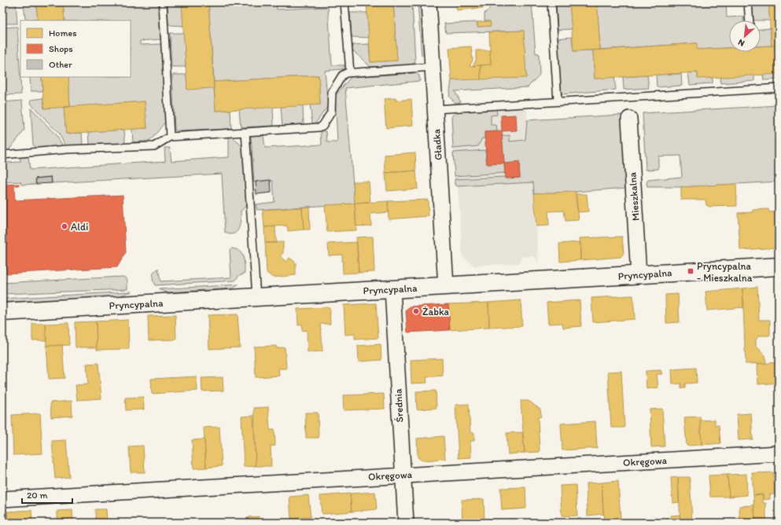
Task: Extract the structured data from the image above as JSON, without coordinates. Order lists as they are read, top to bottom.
{
  "streets": {
    "street": [
      "Gładka",
      "Mieszkalna",
      "Pryncypalna",
      "Średnia",
      "Okręgowa"
    ]
  },
  "crossings": [
    ["Gładka", "Pryncypalna"],
    ["Mieszkalna", "Pryncypalna"],
    ["Pryncypalna", "Średnia"],
    ["Średnia", "Okręgowa"]
  ],
  "places": {
    "other": ["Aldi", "Żabka"],
    "transit": ["Pryncypalna - Mieszkalna"]
  },
  "legend": ["Homes", "Shops", "Other"],
  "scale_bar": "20 m",
  "north": "bottom left"
}
